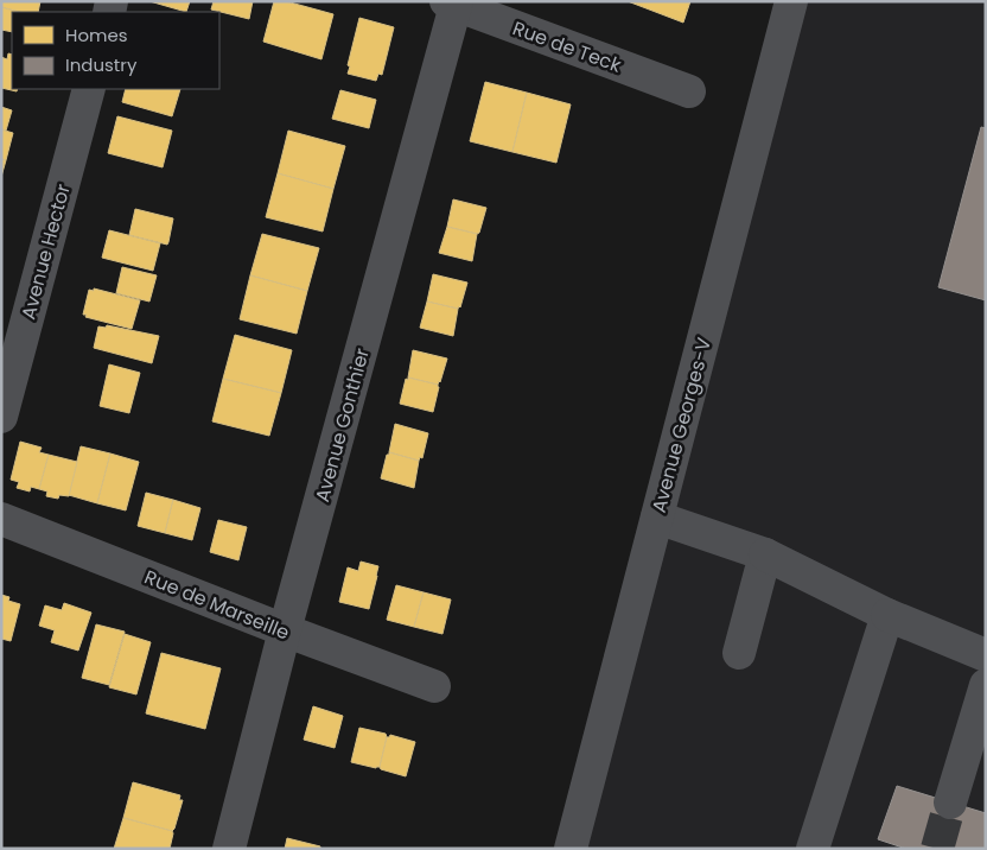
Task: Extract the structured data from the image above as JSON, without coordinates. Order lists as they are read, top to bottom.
{
  "streets": {
    "street": [
      "Rue de Teck",
      "Avenue Hector",
      "Avenue Gonthier",
      "Avenue Georges-V",
      "Rue de Marseille"
    ]
  },
  "crossings": [
    ["Rue de Teck", "Avenue Gonthier"],
    ["Avenue Gonthier", "Rue de Marseille"]
  ],
  "legend": ["Homes", "Industry"]
}
